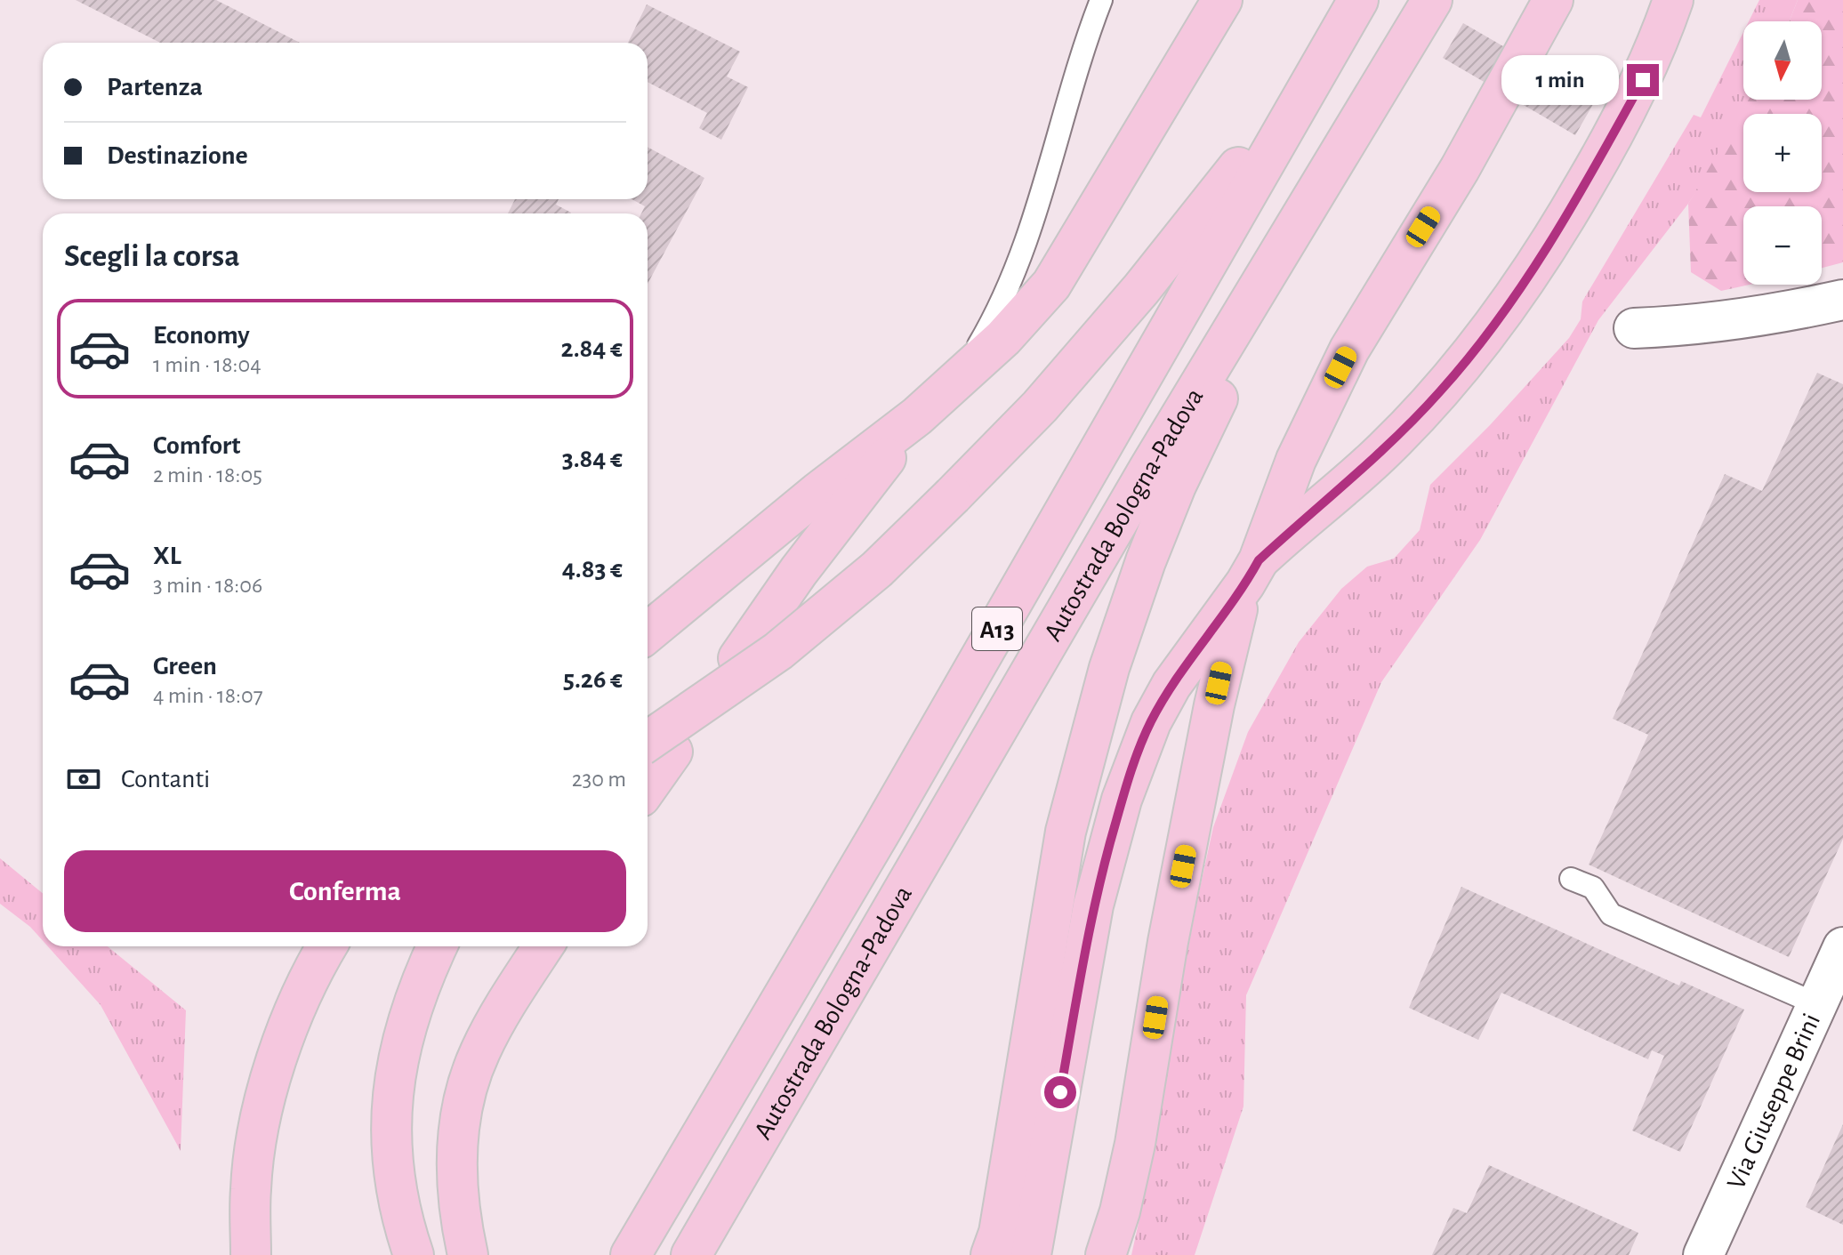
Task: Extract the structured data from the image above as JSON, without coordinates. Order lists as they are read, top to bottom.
{
  "streets": {
    "highway": ["Autostrada Bologna-Padova", "A13"],
    "street": ["Via Giuseppe Brini"]
  },
  "north": "bottom",
  "page": {
    "map_buttons": ["+", "−"],
    "banner": ["Partenza", "Destinazione"],
    "bubble": "1 min",
    "heading": "Scegli la corsa",
    "list": [
      {
        "name": "Economy",
        "note": "1 min · 18:04",
        "value": "2.84 €"
      },
      {
        "name": "Comfort",
        "note": "2 min · 18:05",
        "value": "3.84 €"
      },
      {
        "name": "XL",
        "note": "3 min · 18:06",
        "value": "4.83 €"
      },
      {
        "name": "Green",
        "note": "4 min · 18:07",
        "value": "5.26 €"
      }
    ],
    "pay": ["Contanti", "230 m"],
    "buttons": "Conferma"
  }
}
